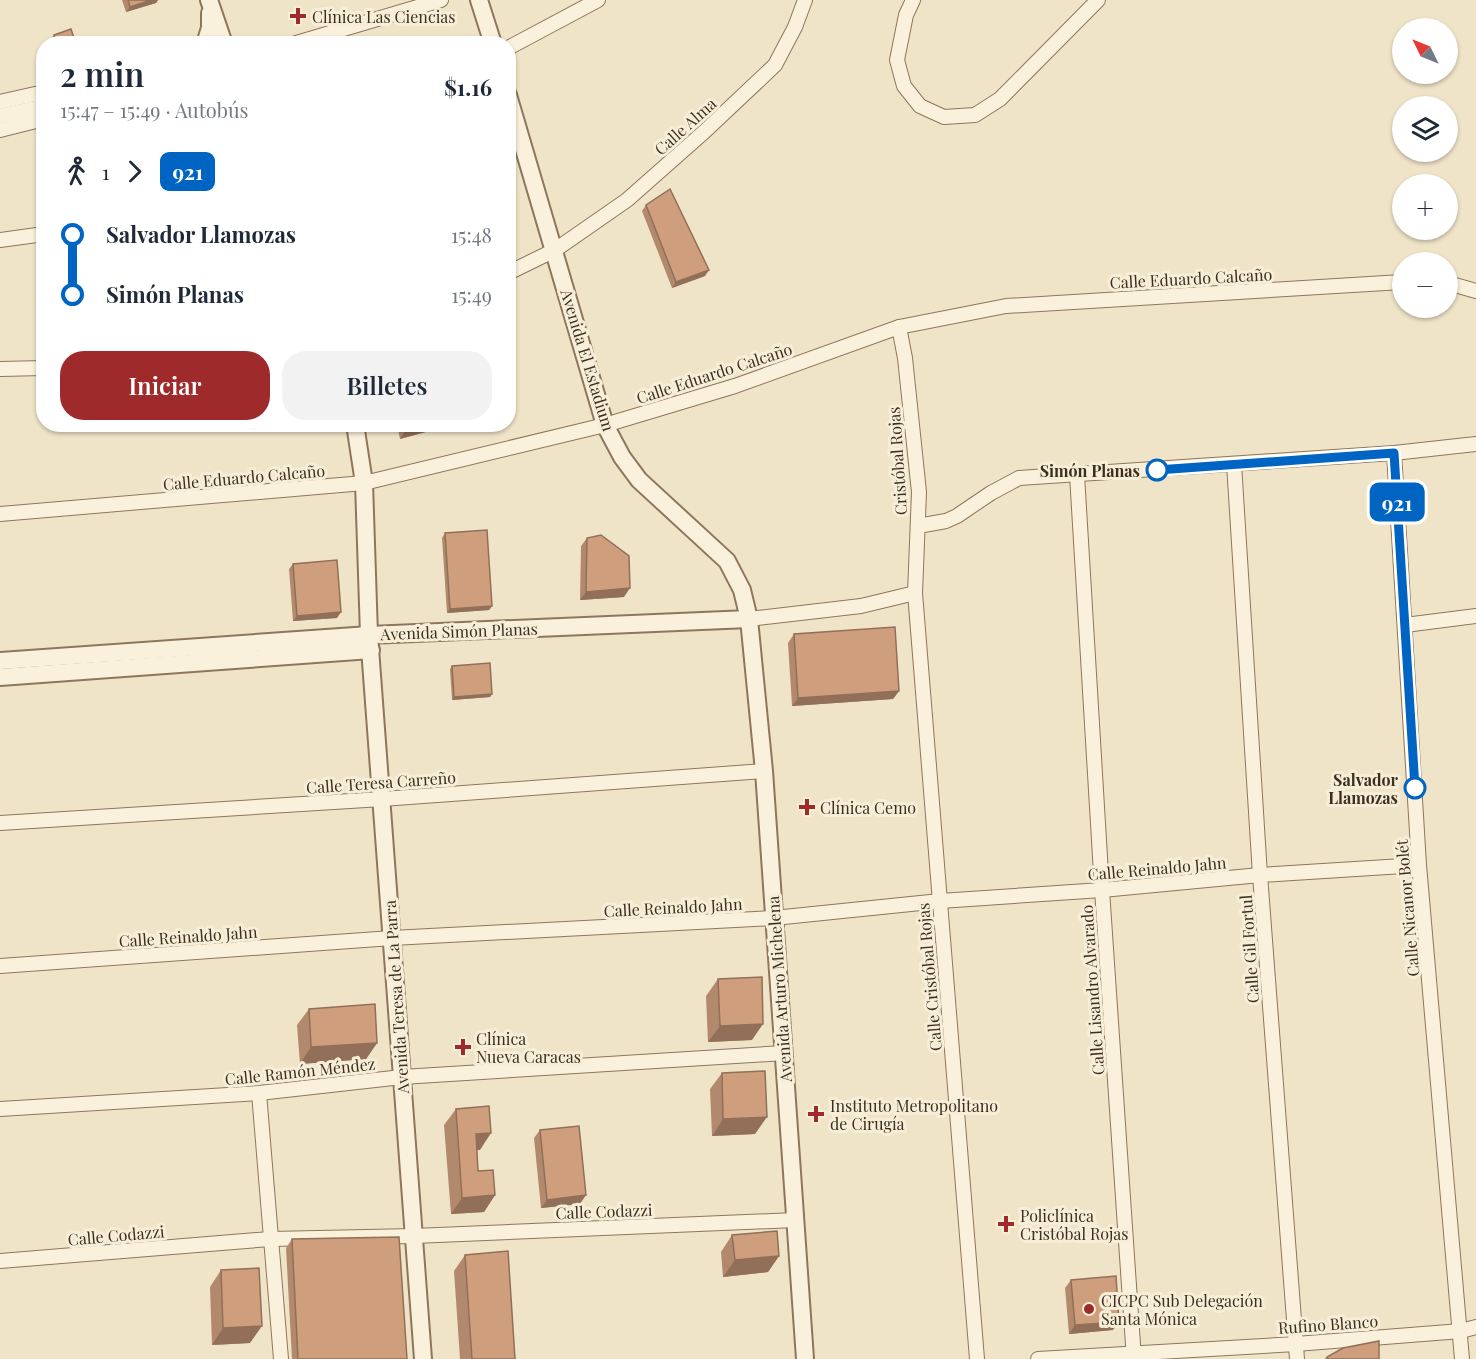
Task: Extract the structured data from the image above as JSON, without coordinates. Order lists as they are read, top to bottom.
{
  "streets": {
    "street": [
      "Calle Alma",
      "Calle Eduardo Calcaño",
      "Avenida El Estadium",
      "Cristóbal Rojas",
      "Avenida Simón Planas",
      "Calle Teresa Carreño",
      "Calle Reinaldo Jahn",
      "Calle Nicanor Bolét",
      "Calle Gil Fortul",
      "Calle Cristóbal Rojas",
      "Avenida Arturo Michelena",
      "Calle Lisandro Alvarado",
      "Avenida Teresa de La Parra",
      "Calle Ramón Méndez",
      "Calle Codazzi",
      "Rufino Blanco"
    ]
  },
  "crossings": [
    ["Calle Alma", "Avenida El Estadium"],
    ["Calle Eduardo Calcaño", "Avenida El Estadium"],
    ["Calle Eduardo Calcaño", "Cristóbal Rojas"],
    ["Calle Eduardo Calcaño", "Avenida Teresa de La Parra"],
    ["Avenida El Estadium", "Avenida Simón Planas"],
    ["Avenida El Estadium", "Avenida Arturo Michelena"],
    ["Cristóbal Rojas", "Avenida Simón Planas"],
    ["Cristóbal Rojas", "Calle Cristóbal Rojas"],
    ["Avenida Simón Planas", "Calle Cristóbal Rojas"],
    ["Avenida Simón Planas", "Avenida Arturo Michelena"],
    ["Avenida Simón Planas", "Avenida Teresa de La Parra"],
    ["Calle Teresa Carreño", "Avenida Arturo Michelena"],
    ["Calle Teresa Carreño", "Avenida Teresa de La Parra"],
    ["Calle Reinaldo Jahn", "Calle Nicanor Bolét"],
    ["Calle Reinaldo Jahn", "Calle Gil Fortul"],
    ["Calle Reinaldo Jahn", "Calle Cristóbal Rojas"],
    ["Calle Reinaldo Jahn", "Avenida Arturo Michelena"],
    ["Calle Reinaldo Jahn", "Calle Lisandro Alvarado"],
    ["Calle Reinaldo Jahn", "Avenida Teresa de La Parra"],
    ["Calle Nicanor Bolét", "Rufino Blanco"],
    ["Calle Gil Fortul", "Rufino Blanco"],
    ["Avenida Arturo Michelena", "Calle Ramón Méndez"],
    ["Avenida Arturo Michelena", "Calle Codazzi"],
    ["Calle Lisandro Alvarado", "Rufino Blanco"],
    ["Avenida Teresa de La Parra", "Calle Ramón Méndez"],
    ["Avenida Teresa de La Parra", "Calle Codazzi"]
  ],
  "places": {
    "health": [
      "Clínica Las Ciencias",
      "Clínica Cemo",
      "Clínica Nueva Caracas",
      "Instituto Metropolitano de Cirugía",
      "Policlínica Cristóbal Rojas"
    ],
    "other": ["Simón Planas", "Salvador Llamozas", "CICPC Sub Delegación Santa Mónica"]
  },
  "lines": ["bus line 921"],
  "north": "top left",
  "page": {
    "on_map": "921",
    "map_buttons": ["+", "−"],
    "heading": ["2 min", "15:47 – 15:49 · Autobús", "$1.16"],
    "legs": ["1", "921"],
    "list": [
      {
        "name": "Salvador Llamozas",
        "value": "15:48"
      },
      {
        "name": "Simón Planas",
        "value": "15:49"
      }
    ],
    "buttons": ["Iniciar", "Billetes"]
  }
}
